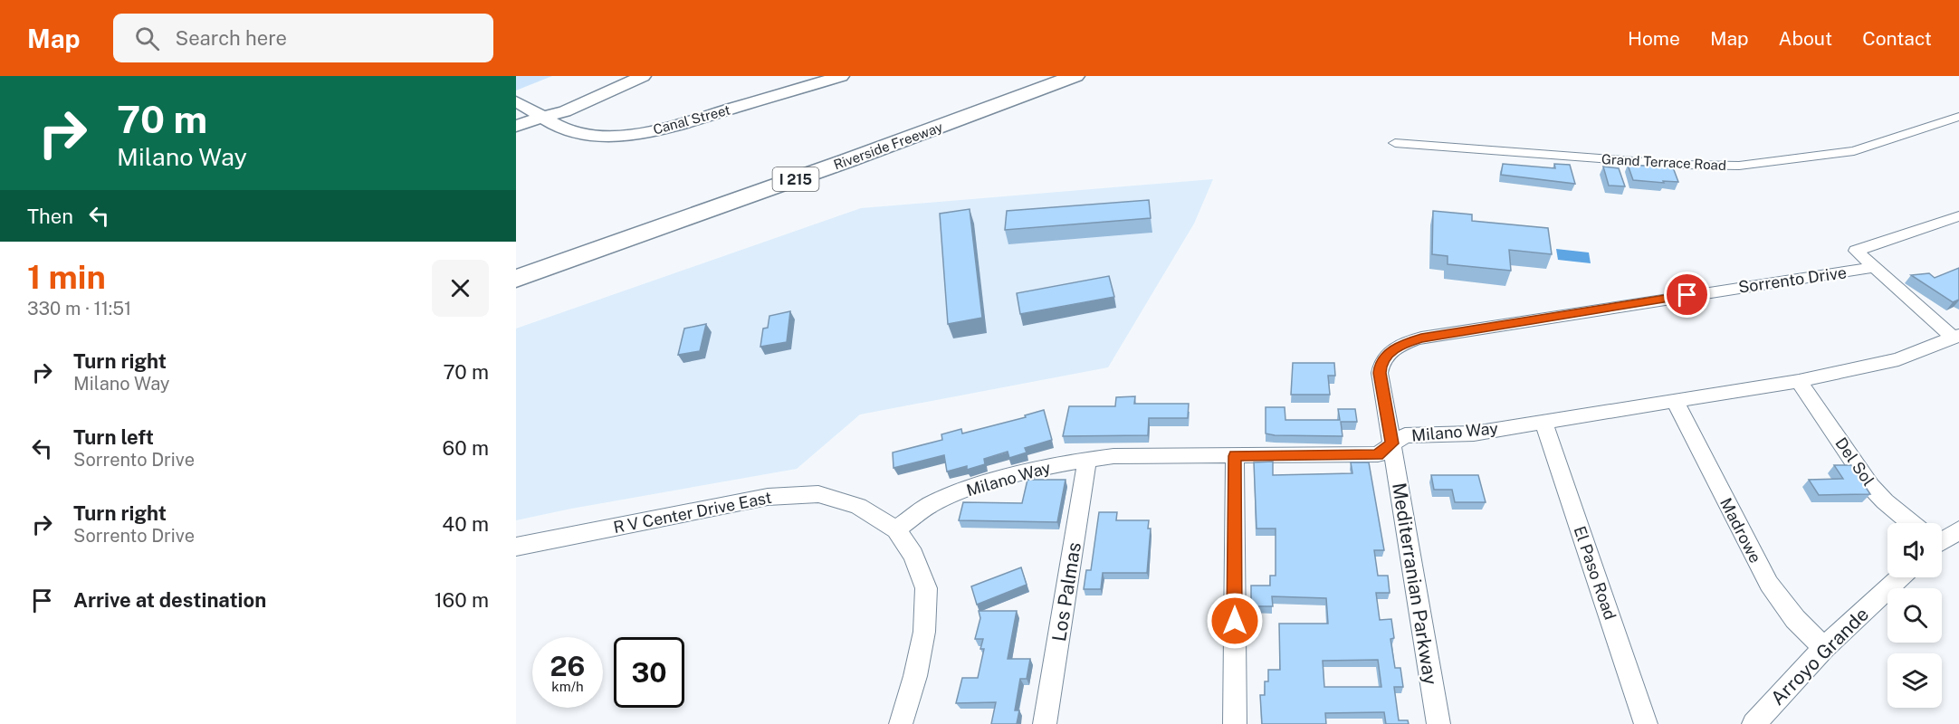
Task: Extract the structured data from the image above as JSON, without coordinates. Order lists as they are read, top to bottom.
{
  "streets": {
    "highway": ["Riverside Freeway", "I 215"],
    "street": [
      "Canal Street",
      "Grand Terrace Road",
      "Sorrento Drive",
      "Milano Way",
      "Del Sol",
      "R V Center Drive East",
      "Madrowe",
      "El Paso Road",
      "Mediterranian Parkway",
      "Los Palmas",
      "Arroyo Grande"
    ]
  },
  "crossings": [
    ["Sorrento Drive", "Milano Way"],
    ["Sorrento Drive", "Mediterranian Parkway"],
    ["Milano Way", "Del Sol"],
    ["Milano Way", "R V Center Drive East"],
    ["Milano Way", "Madrowe"],
    ["Milano Way", "El Paso Road"],
    ["Milano Way", "Mediterranian Parkway"],
    ["Milano Way", "Los Palmas"],
    ["Madrowe", "Arroyo Grande"]
  ],
  "page": {
    "header": "Map",
    "search": "Search here",
    "nav": [
      "Home",
      "Map",
      "About",
      "Contact"
    ],
    "turn": ["70 m", "Milano Way"],
    "then": "Then",
    "heading": ["1 min", "330 m · 11:51"],
    "list": [
      {
        "name": "Turn right",
        "note": "Milano Way",
        "value": "70 m"
      },
      {
        "name": "Turn left",
        "note": "Sorrento Drive",
        "value": "60 m"
      },
      {
        "name": "Turn right",
        "note": "Sorrento Drive",
        "value": "40 m"
      },
      {
        "name": "Arrive at destination",
        "value": "160 m"
      }
    ],
    "speed": "26 km/h",
    "limit": "30"
  }
}
